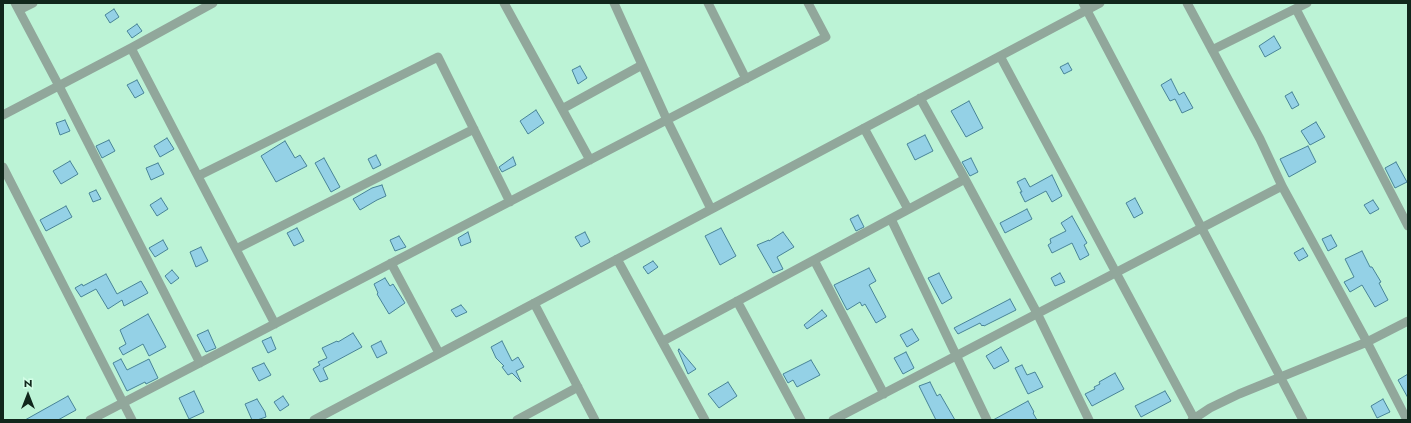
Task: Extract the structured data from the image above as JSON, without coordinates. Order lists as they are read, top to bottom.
{
  "north": "top"
}
